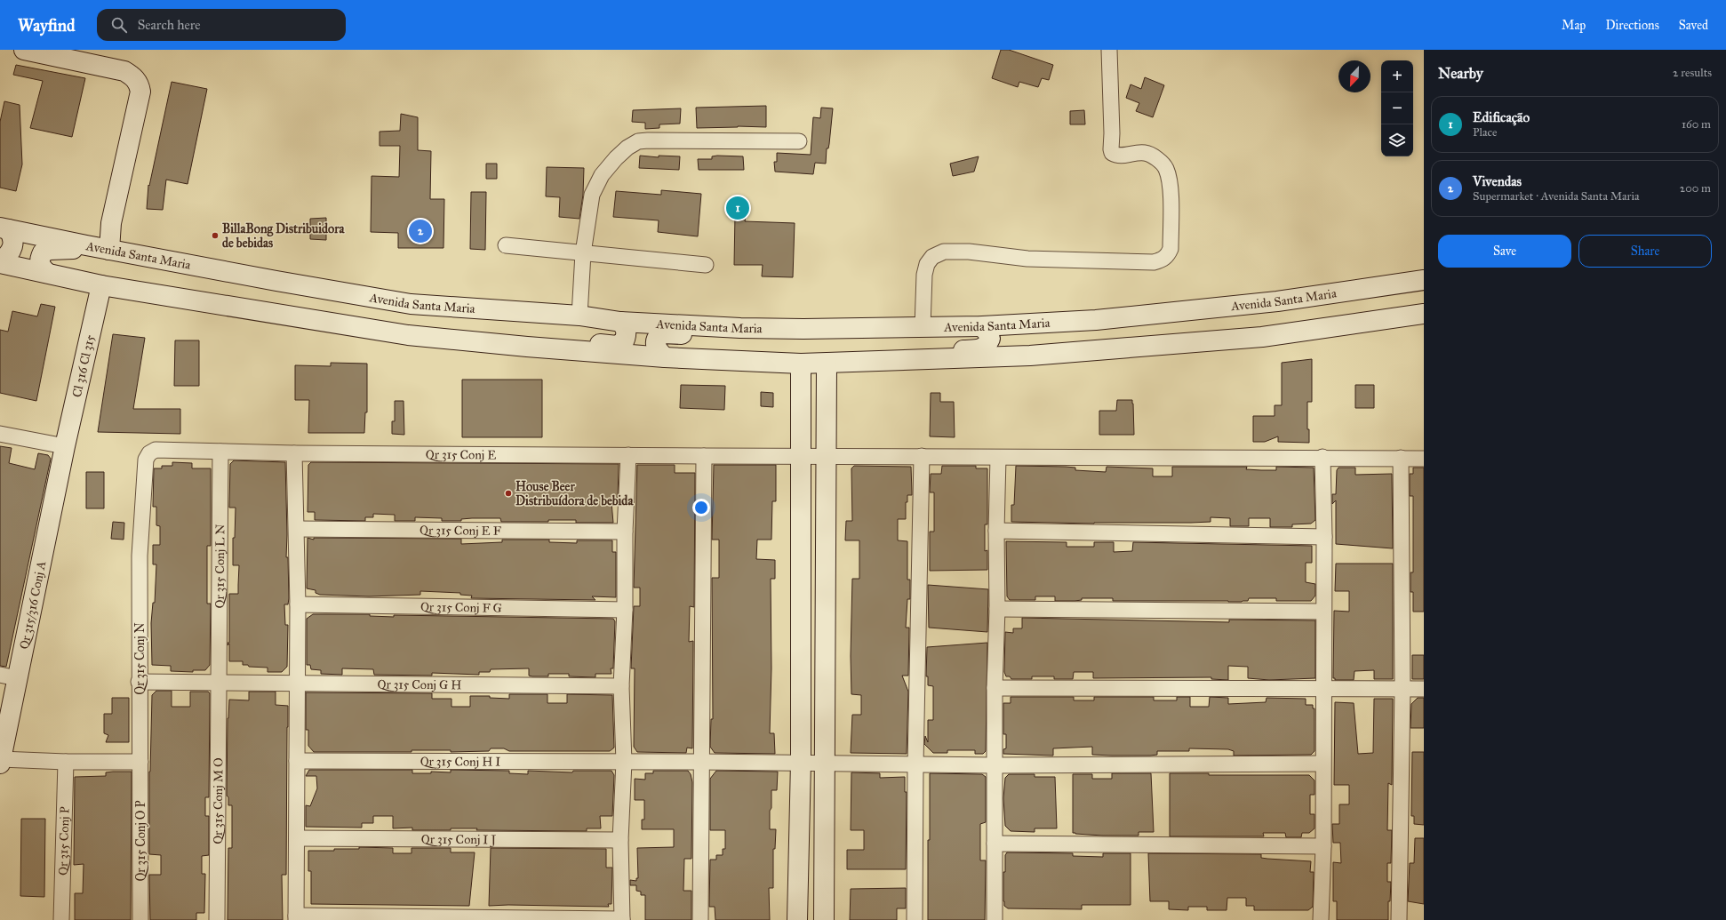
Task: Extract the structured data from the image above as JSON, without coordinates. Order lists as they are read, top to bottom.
{
  "streets": {
    "main road": ["Avenida Santa Maria", "Cl 316 Cl 315", "Qr 315/316 Conj A"],
    "street": [
      "Qr 315 Conj E",
      "Qr 315 Conj E F",
      "Qr 315 Conj L N",
      "Qr 315 Conj F G",
      "Qr 315 Conj N",
      "Qr 315 Conj G H",
      "Qr 315 Conj H I",
      "Qr 315 Conj M O",
      "Qr 315 Conj I J",
      "Qr 315 Conj P",
      "Qr 315 Conj O P"
    ]
  },
  "crossings": [
    ["Cl 316 Cl 315", "Qr 315/316 Conj A"],
    ["Qr 315 Conj E", "Qr 315 Conj L N"],
    ["Qr 315 Conj E", "Qr 315 Conj N"],
    ["Qr 315 Conj L N", "Qr 315 Conj N"],
    ["Qr 315 Conj L N", "Qr 315 Conj G H"],
    ["Qr 315 Conj L N", "Qr 315 Conj M O"],
    ["Qr 315 Conj N", "Qr 315 Conj G H"],
    ["Qr 315 Conj N", "Qr 315 Conj O P"],
    ["Qr 315 Conj G H", "Qr 315 Conj M O"]
  ],
  "places": ["BillaBong Distribuidora de bebidas", "House Beer Distribuídora de bebida"],
  "north": "bottom left",
  "page": {
    "header": "Wayfind",
    "search": "Search here",
    "nav": ["Map", "Directions", "Saved"],
    "heading": ["Nearby", "2 results"],
    "map_buttons": ["+", "−"],
    "list": [
      {
        "mark": "1",
        "name": "Edificação",
        "note": "Place",
        "value": "160 m"
      },
      {
        "mark": "2",
        "name": "Vivendas",
        "note": "Supermarket · Avenida Santa Maria",
        "value": "200 m"
      }
    ],
    "pins": ["1", "2"],
    "buttons": ["Save", "Share"]
  }
}
